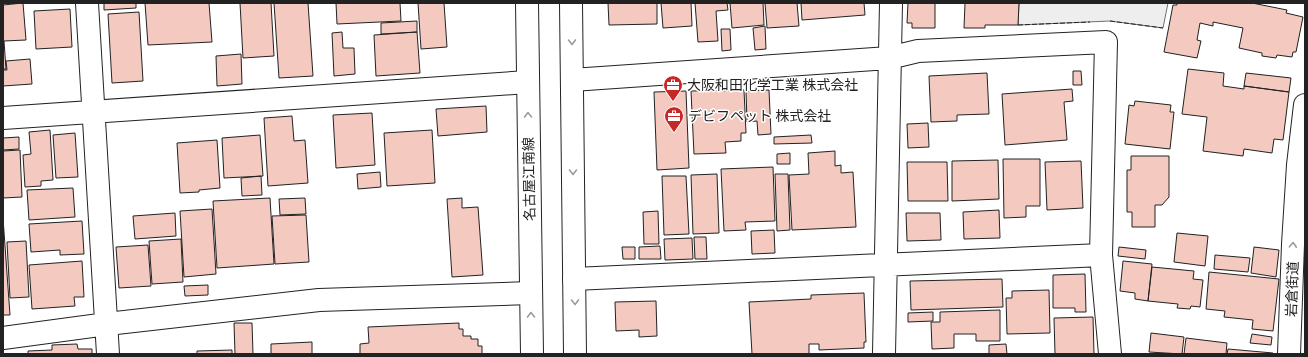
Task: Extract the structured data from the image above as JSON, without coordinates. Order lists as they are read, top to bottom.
{
  "streets": {
    "street": ["名古屋江南線", "岩倉街道"]
  },
  "places": {
    "office": ["大阪和田化学工業 株式会社", "デビフペット 株式会社"]
  }
}
